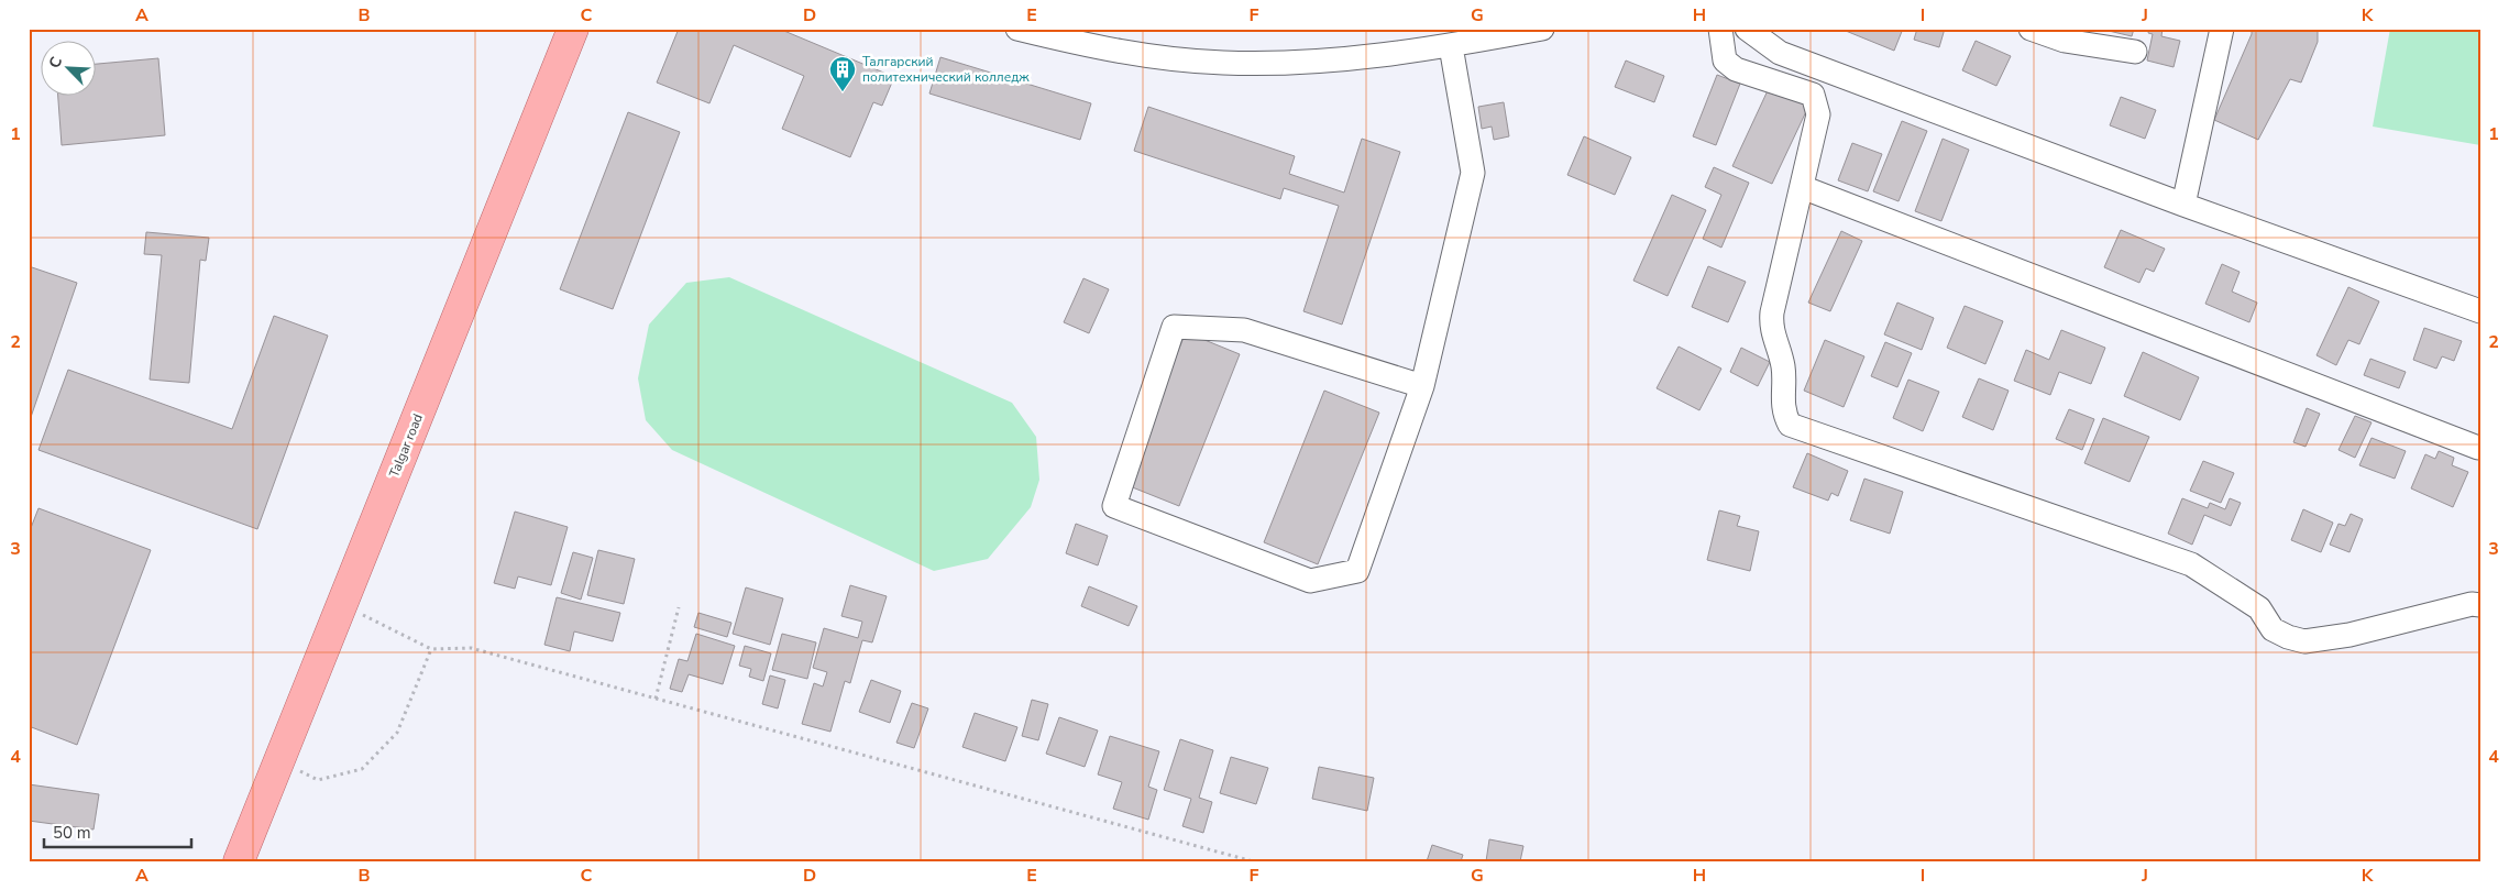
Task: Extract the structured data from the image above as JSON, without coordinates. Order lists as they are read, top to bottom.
{
  "streets": {
    "main road": ["Talgar road"]
  },
  "places": {
    "building": ["Талгарский политехнический колледж"]
  },
  "scale_bar": "50 m",
  "north": "top left",
  "grid": {
    "columns": [
      "A",
      "B",
      "C",
      "D",
      "E",
      "F",
      "G",
      "H",
      "I",
      "J",
      "K"
    ],
    "rows": [
      "1",
      "2",
      "3",
      "4"
    ]
  }
}
